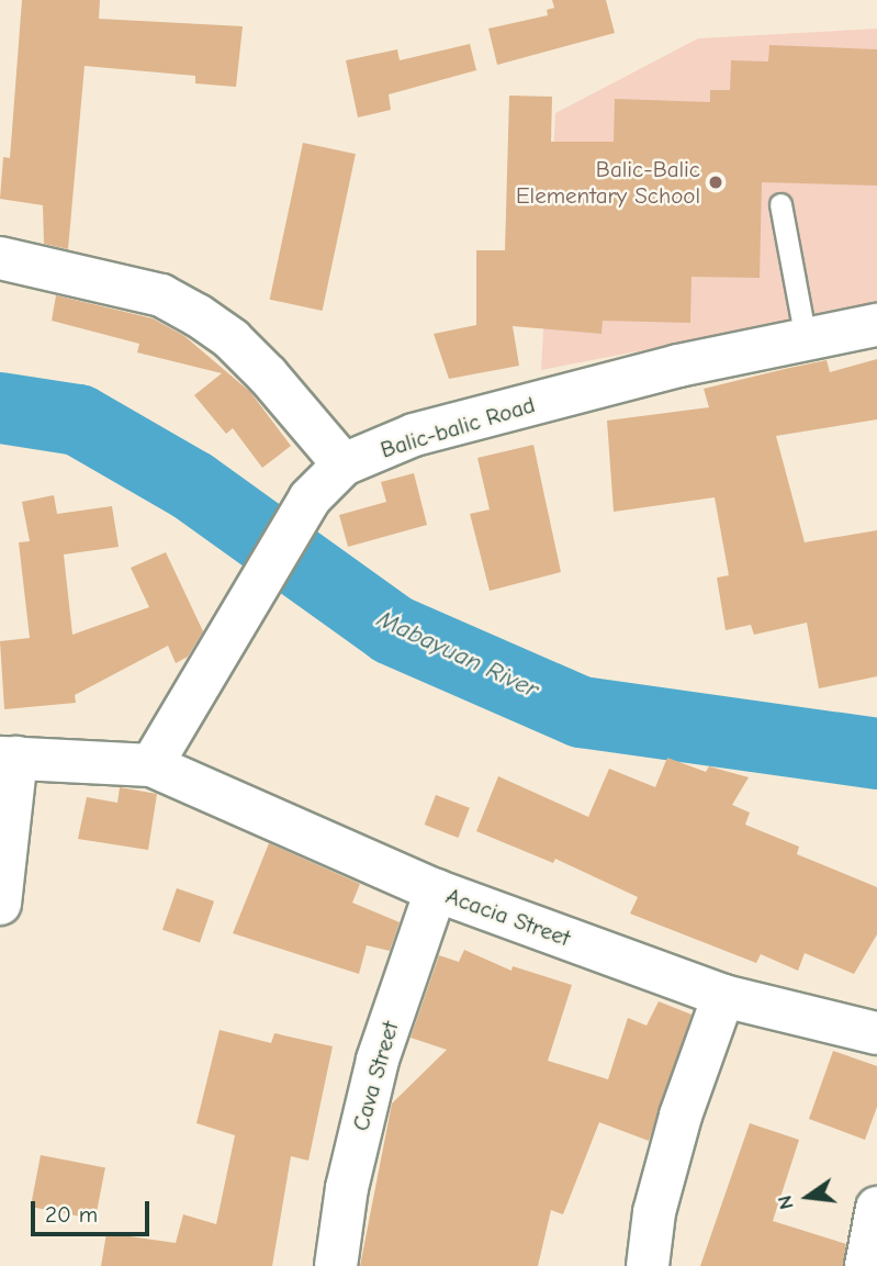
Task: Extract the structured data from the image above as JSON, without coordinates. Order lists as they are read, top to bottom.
{
  "streets": {
    "main road": ["Balic-balic Road", "Acacia Street", "Cava Street"]
  },
  "crossings": [
    ["Balic-balic Road", "Acacia Street"],
    ["Acacia Street", "Cava Street"]
  ],
  "water": ["Mabayuan River"],
  "places": ["Balic-Balic Elementary School"],
  "scale_bar": "20 m",
  "north": "left"
}
